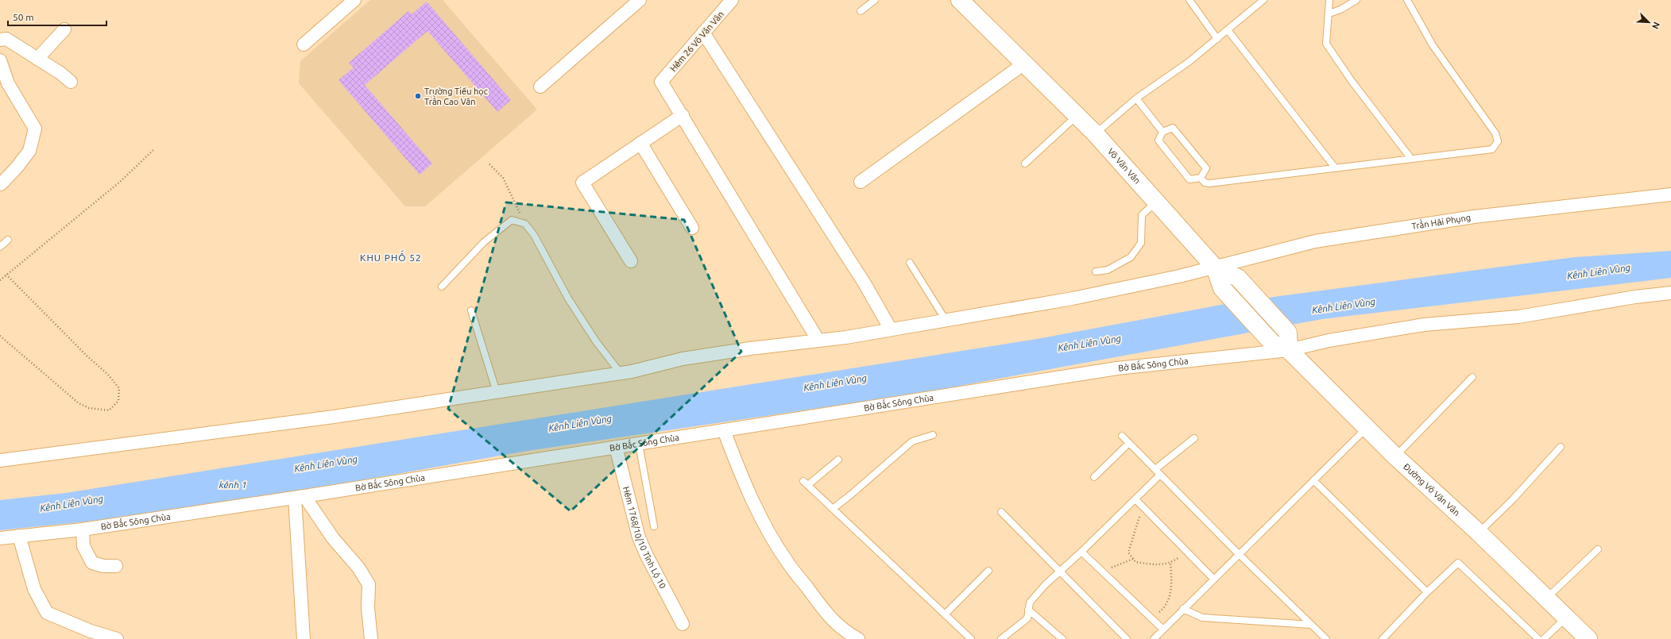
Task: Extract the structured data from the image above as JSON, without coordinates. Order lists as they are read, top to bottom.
{
  "streets": {
    "street": [
      "Hẻm 26 Võ Văn Vân",
      "Võ Văn Vân",
      "Trần Hải Phụng",
      "Bờ Bắc Sông Chùa",
      "Đường Võ Văn Vân",
      "Hẻm 1768/10/10 Tỉnh Lộ 10"
    ]
  },
  "crossings": [
    ["Võ Văn Vân", "Trần Hải Phụng"],
    ["Võ Văn Vân", "Đường Võ Văn Vân"],
    ["Bờ Bắc Sông Chùa", "Đường Võ Văn Vân"],
    ["Bờ Bắc Sông Chùa", "Hẻm 1768/10/10 Tỉnh Lộ 10"]
  ],
  "districts": ["KHU PHỐ 52"],
  "water": ["Kênh Liên Vùng", "kênh 1"],
  "places": ["Trường Tiểu học Trần Cao Vân"],
  "scale_bar": "50 m",
  "north": "bottom right"
}
